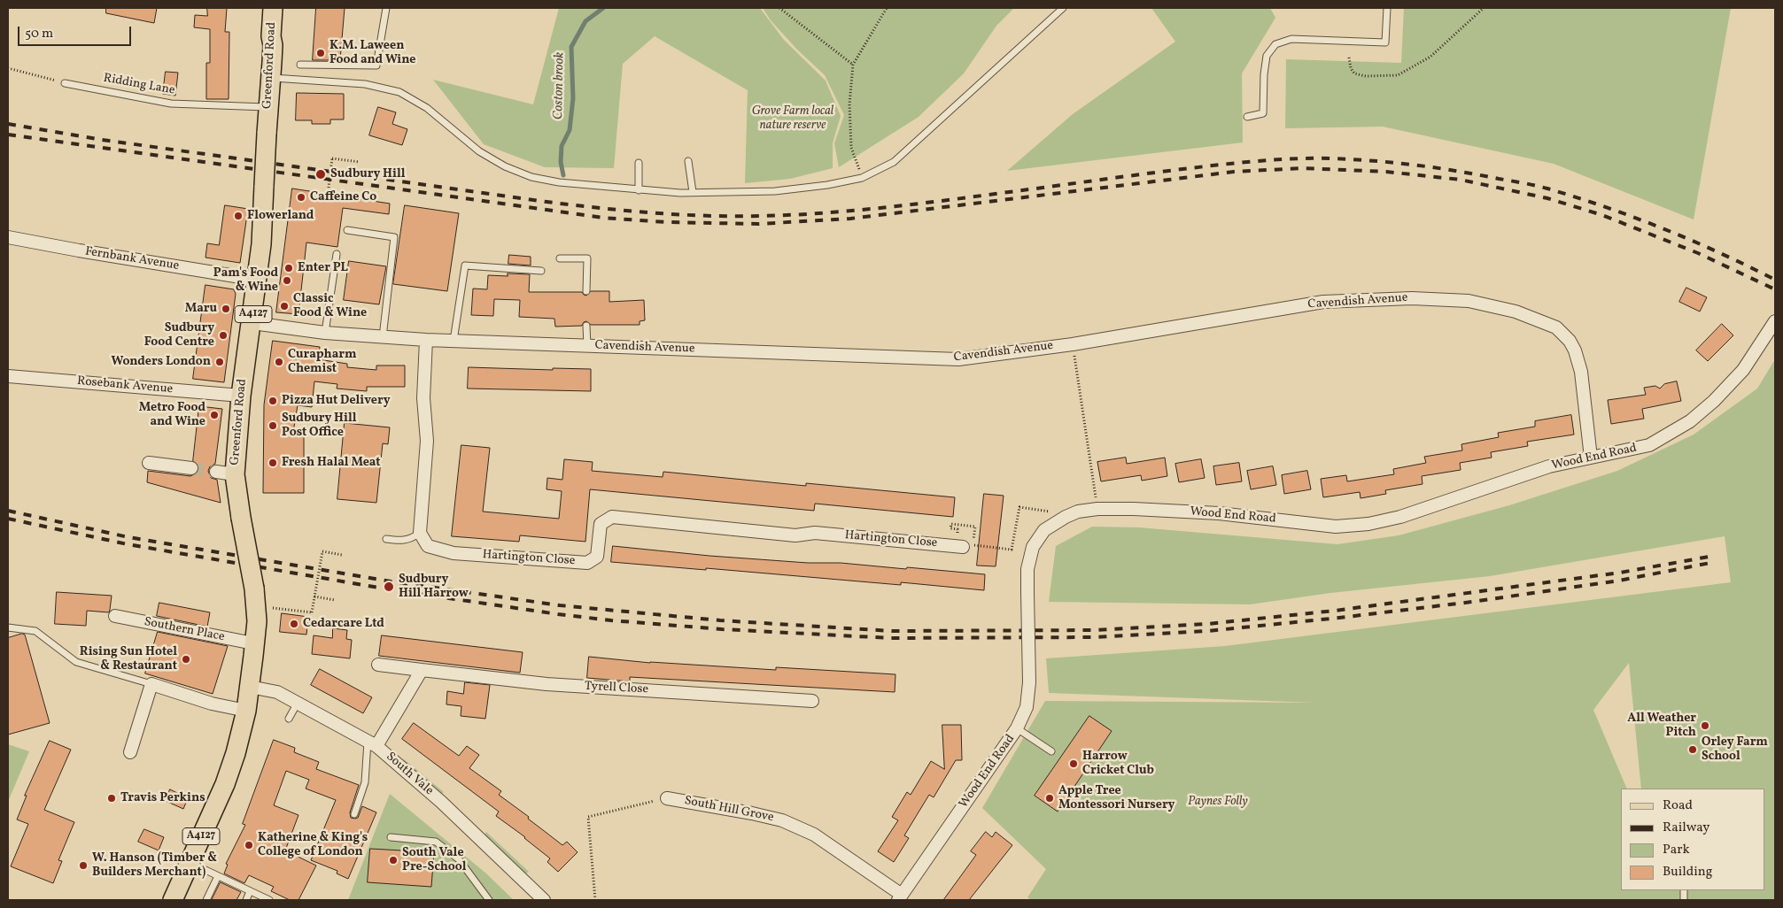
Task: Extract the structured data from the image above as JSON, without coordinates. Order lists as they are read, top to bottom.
{
  "streets": {
    "main road": ["Greenford Road", "A4127"],
    "street": [
      "Fernbank Avenue",
      "Cavendish Avenue",
      "Rosebank Avenue",
      "Wood End Road",
      "Hartington Close",
      "Southern Place",
      "Tyrell Close",
      "South Vale",
      "South Hill Grove"
    ],
    "lane": ["Ridding Lane"]
  },
  "crossings": [
    ["Greenford Road", "Ridding Lane"],
    ["Greenford Road", "Fernbank Avenue"],
    ["Greenford Road", "Cavendish Avenue"],
    ["Greenford Road", "Rosebank Avenue"],
    ["Greenford Road", "Southern Place"],
    ["Greenford Road", "South Vale"],
    ["Cavendish Avenue", "Wood End Road"],
    ["Wood End Road", "South Hill Grove"]
  ],
  "water": ["Coston brook"],
  "parks": ["Grove Farm local nature reserve", "Paynes Folly"],
  "places": [
    "K.M. Laween Food and Wine",
    "Sudbury Hill",
    "Caffeine Co",
    "Flowerland",
    "Enter PL",
    "Pam's Food & Wine",
    "Classic Food & Wine",
    "Maru",
    "Sudbury Food Centre",
    "Wonders London",
    "Curapharm Chemist",
    "Pizza Hut Delivery",
    "Metro Food and Wine",
    "Sudbury Hill Post Office",
    "Fresh Halal Meat",
    "Sudbury Hill Harrow",
    "Cedarcare Ltd",
    "Rising Sun Hotel & Restaurant",
    "All Weather Pitch",
    "Orley Farm School",
    "Harrow Cricket Club",
    "Travis Perkins",
    "Apple Tree Montessori Nursery",
    "Katherine & King's College of London",
    "South Vale Pre-School",
    "W. Hanson (Timber & Builders Merchant)"
  ],
  "legend": [
    "Road",
    "Railway",
    "Park",
    "Building"
  ],
  "scale_bar": "50 m"
}
